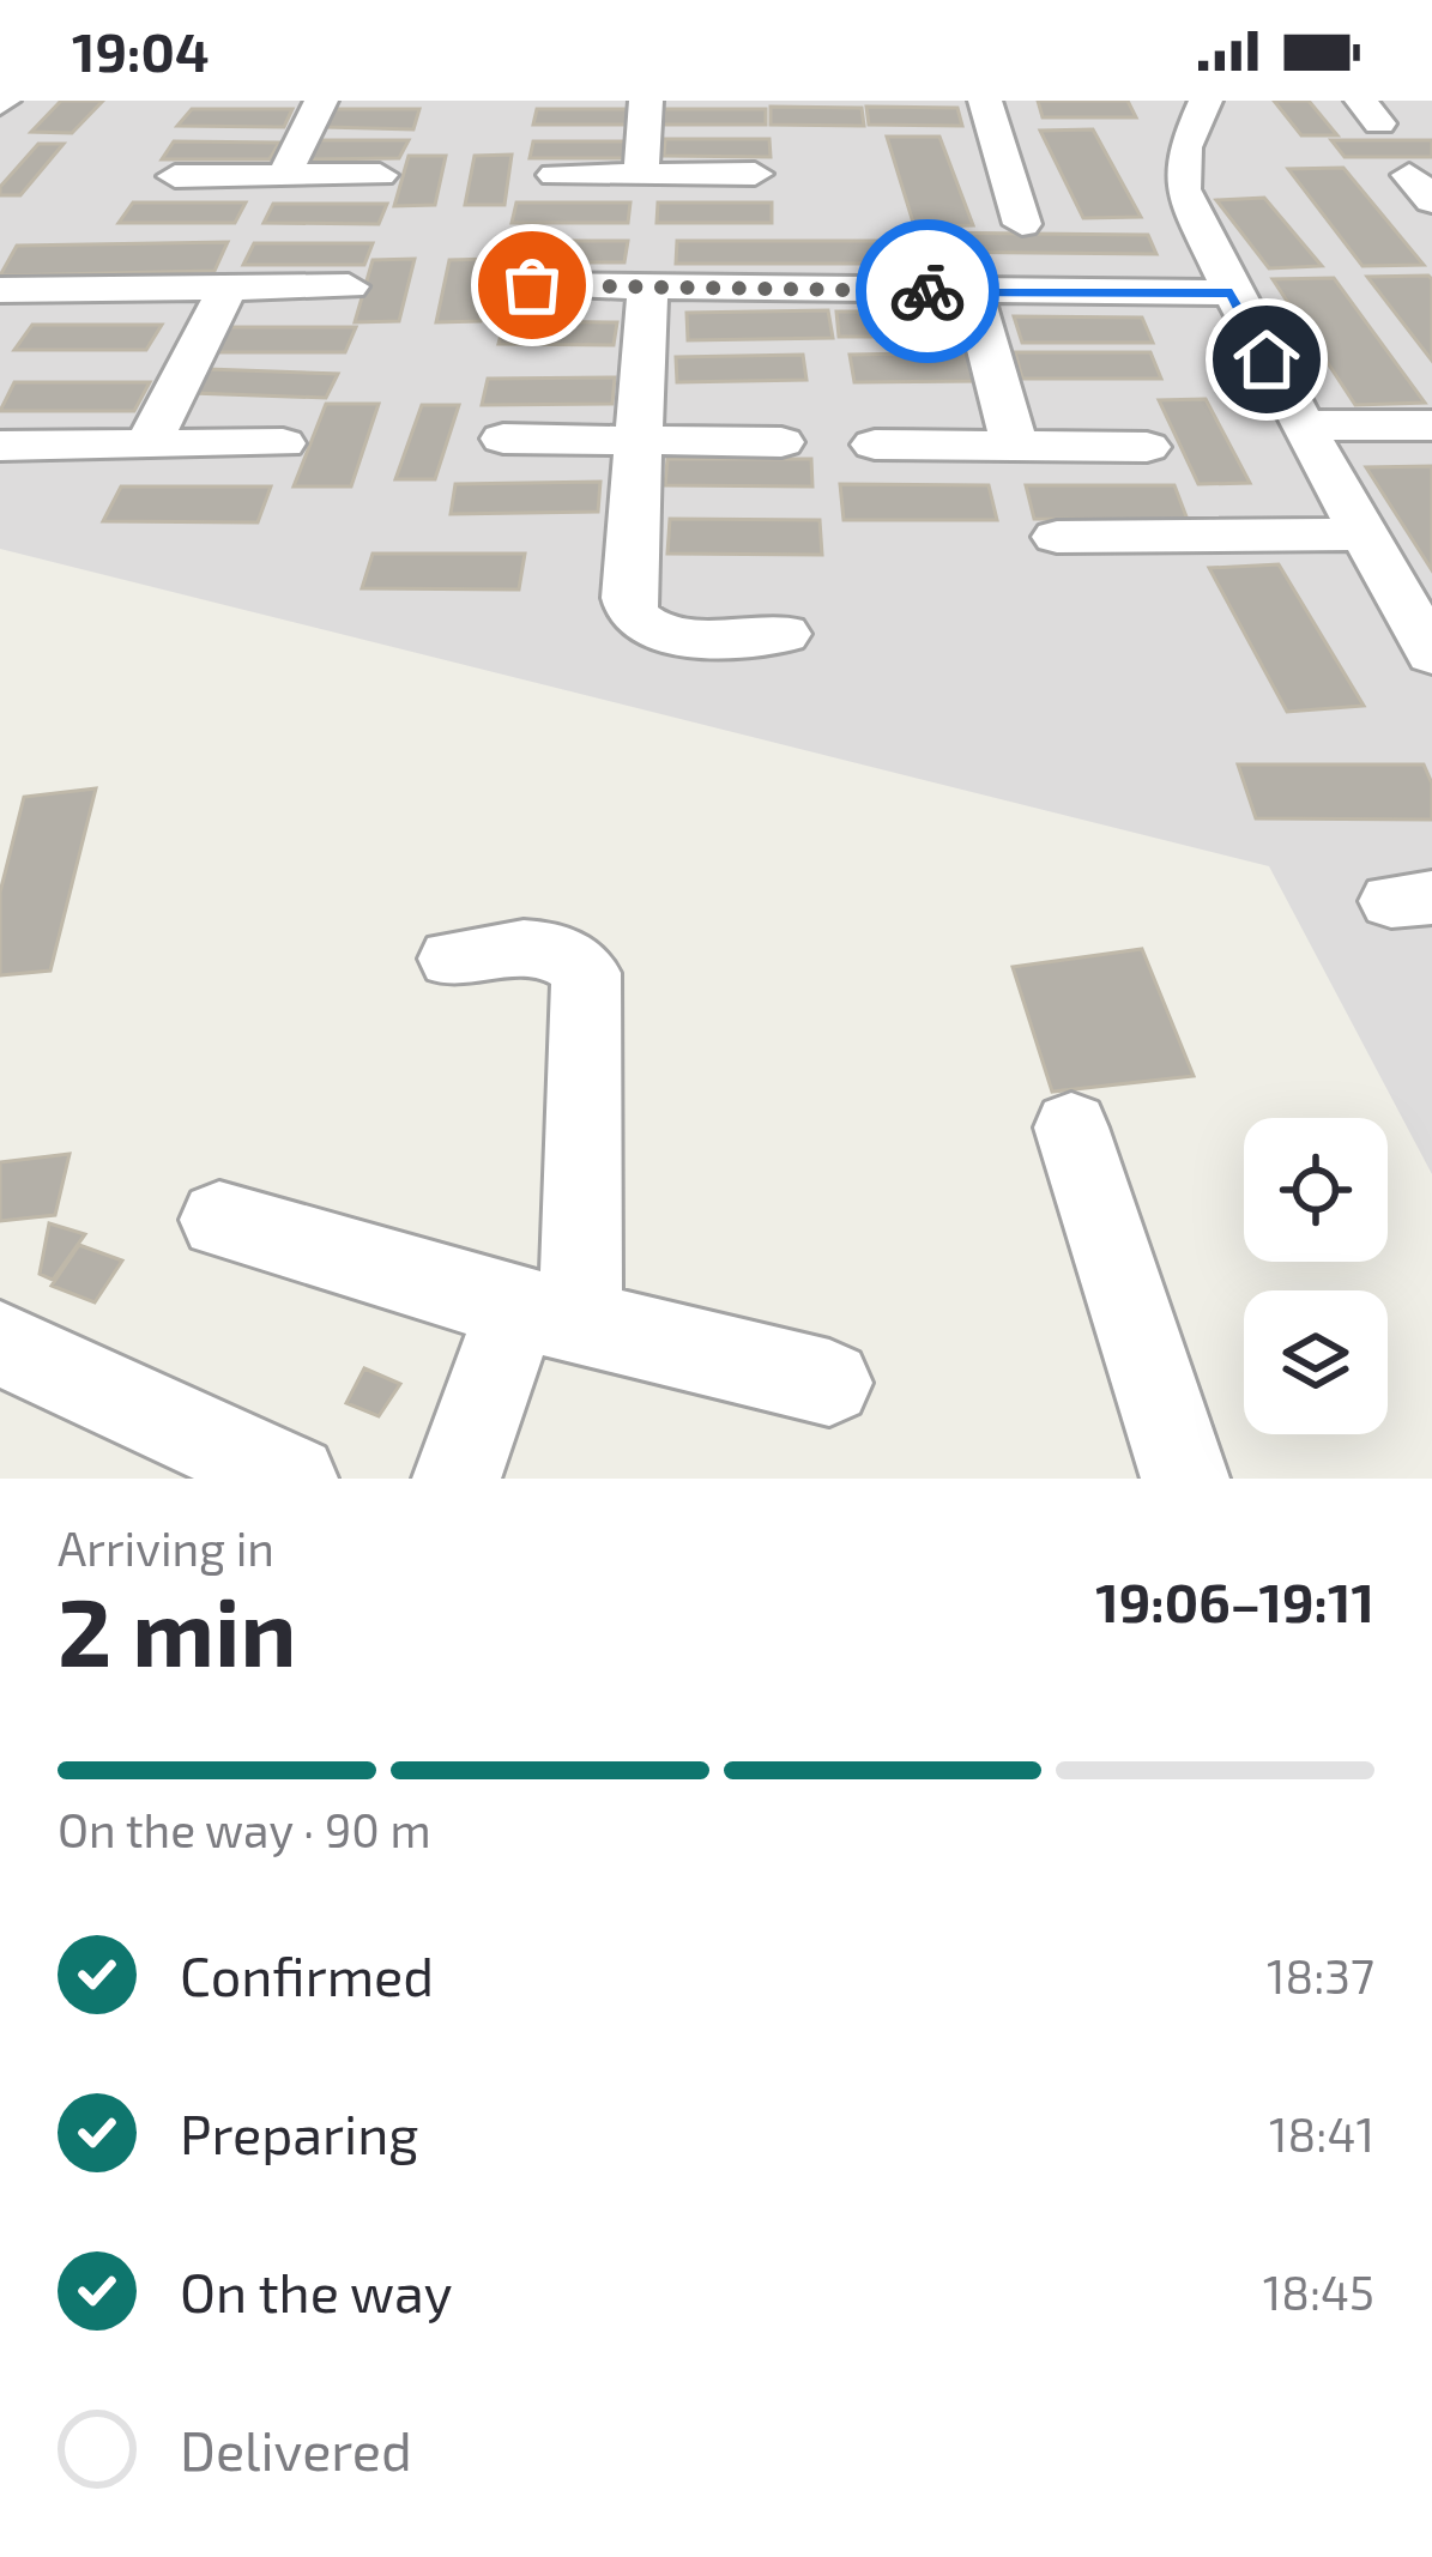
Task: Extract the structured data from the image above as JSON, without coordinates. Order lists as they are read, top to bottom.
{
  "page": {
    "status": "19:04",
    "heading": ["2 min", "Arriving in", "19:06–19:11"],
    "bar": "On the way · 90 m",
    "list": [
      ["Confirmed", "18:37"],
      ["Preparing", "18:41"],
      ["On the way", "18:45"],
      "Delivered"
    ]
  }
}
